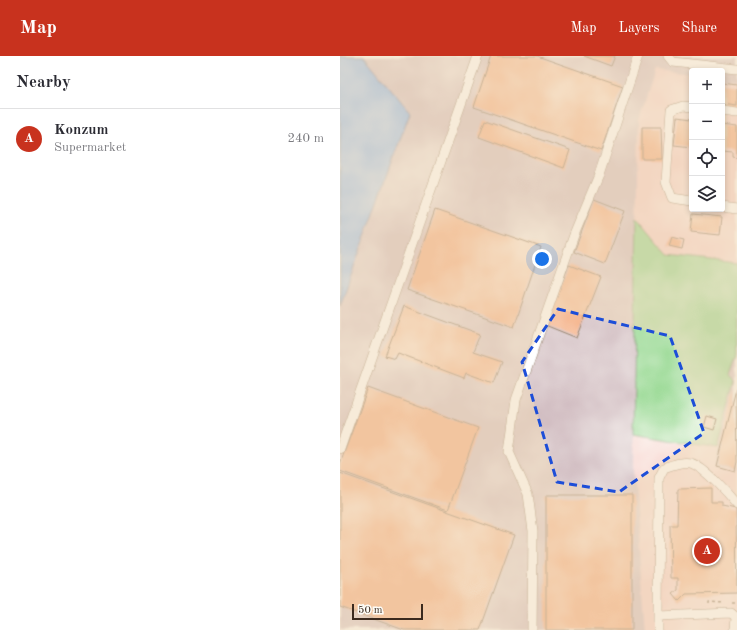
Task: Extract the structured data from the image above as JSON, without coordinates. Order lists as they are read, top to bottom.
{
  "scale_bar": "50 m",
  "page": {
    "header": "Map",
    "nav": ["Map", "Layers", "Share"],
    "heading": "Nearby",
    "map_buttons": ["+", "−"],
    "list": [
      {
        "mark": "A",
        "name": "Konzum",
        "note": "Supermarket",
        "value": "240 m"
      }
    ],
    "pins": "A",
    "scale": "50 m"
  }
}
